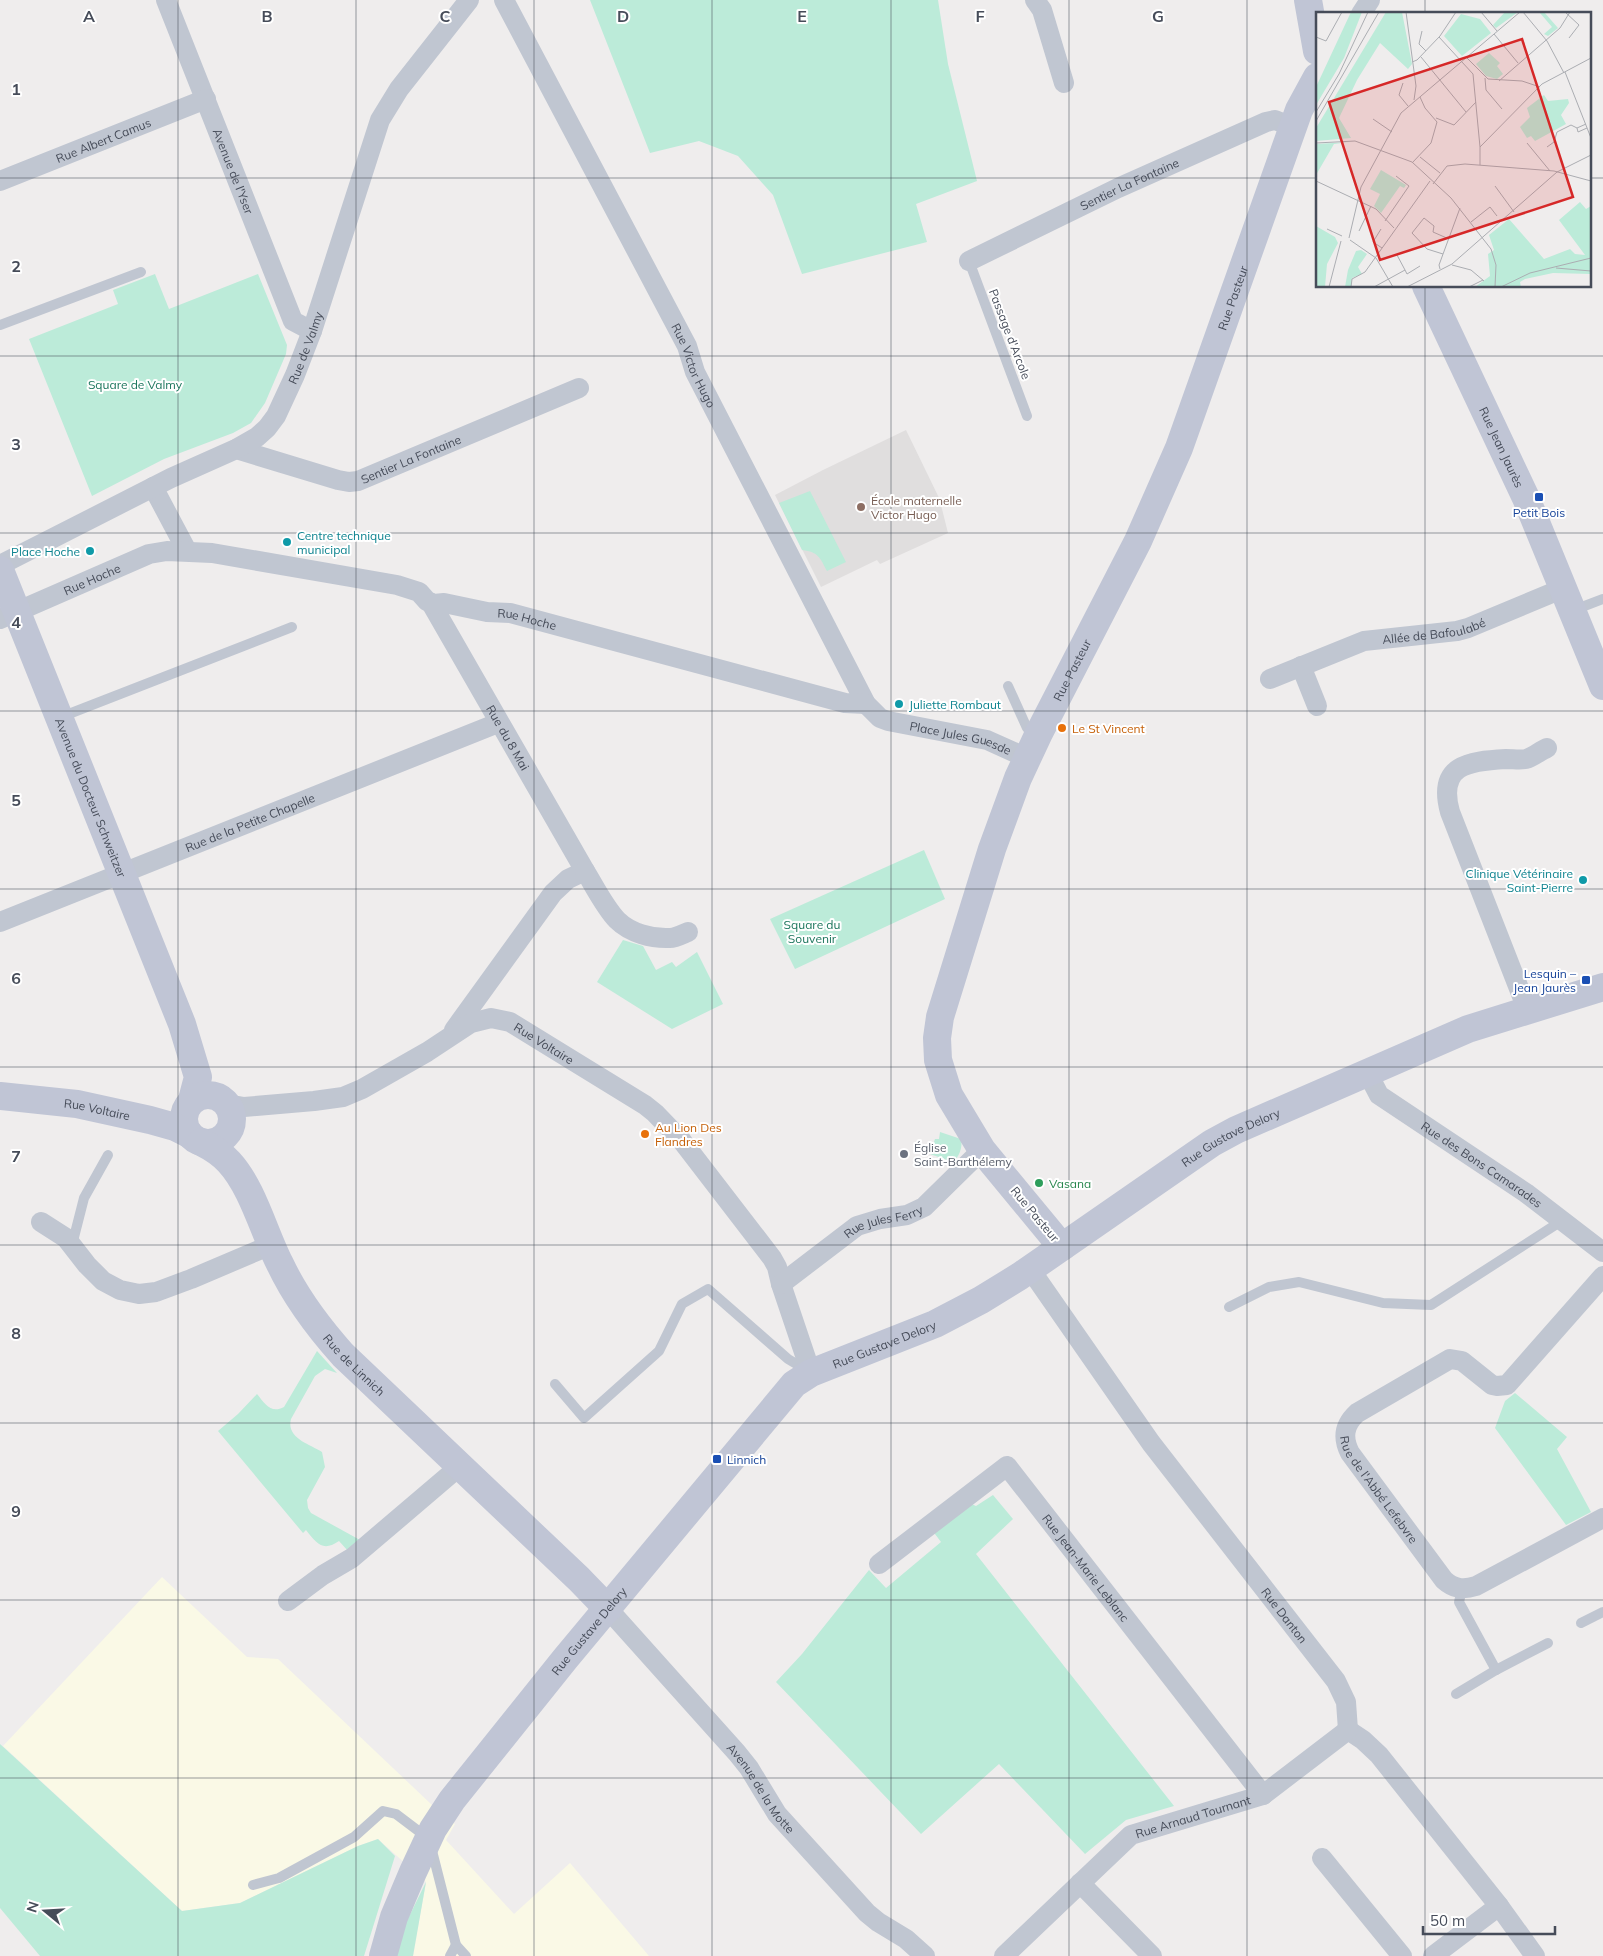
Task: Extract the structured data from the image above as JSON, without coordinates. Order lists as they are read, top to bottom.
{
  "streets": {
    "street": [
      "Rue Albert Camus",
      "Avenue de l'Yser",
      "Sentier La Fontaine",
      "Rue Pasteur",
      "Rue de Valmy",
      "Rue Victor Hugo",
      "Rue Jean Jaurès",
      "Rue Hoche",
      "Allée de Bafoulabé",
      "Rue du 8 Mai",
      "Place Jules Guesde",
      "Avenue du Docteur Schweitzer",
      "Rue de la Petite Chapelle",
      "Rue Voltaire",
      "Rue Gustave Delory",
      "Rue des Bons Camarades",
      "Rue Jules Ferry",
      "Rue de Linnich",
      "Rue de l'Abbé Lefebvre",
      "Rue Jean-Marie Leblanc",
      "Rue Danton",
      "Avenue de la Motte",
      "Rue Arnaud Tournant"
    ],
    "lane": ["Passage d'Arcole"]
  },
  "crossings": [
    ["Rue Albert Camus", "Avenue de l'Yser"],
    ["Avenue de l'Yser", "Rue de Valmy"],
    ["Sentier La Fontaine", "Rue Pasteur"],
    ["Sentier La Fontaine", "Passage d'Arcole"],
    ["Sentier La Fontaine", "Rue de Valmy"],
    ["Rue Pasteur", "Place Jules Guesde"],
    ["Rue Pasteur", "Rue Gustave Delory"],
    ["Rue Pasteur", "Rue Jules Ferry"],
    ["Rue Victor Hugo", "Rue Hoche"],
    ["Rue Victor Hugo", "Place Jules Guesde"],
    ["Rue Jean Jaurès", "Allée de Bafoulabé"],
    ["Rue Hoche", "Rue du 8 Mai"],
    ["Rue Hoche", "Avenue du Docteur Schweitzer"],
    ["Rue du 8 Mai", "Rue de la Petite Chapelle"],
    ["Avenue du Docteur Schweitzer", "Rue de la Petite Chapelle"],
    ["Avenue du Docteur Schweitzer", "Rue Voltaire"],
    ["Avenue du Docteur Schweitzer", "Rue de Linnich"],
    ["Rue Voltaire", "Rue Gustave Delory"],
    ["Rue Voltaire", "Rue Jules Ferry"],
    ["Rue Voltaire", "Rue de Linnich"],
    ["Rue Gustave Delory", "Rue des Bons Camarades"],
    ["Rue Gustave Delory", "Rue de Linnich"],
    ["Rue Gustave Delory", "Rue Danton"],
    ["Rue Gustave Delory", "Avenue de la Motte"],
    ["Rue de Linnich", "Avenue de la Motte"],
    ["Rue Jean-Marie Leblanc", "Rue Arnaud Tournant"],
    ["Rue Danton", "Rue Arnaud Tournant"]
  ],
  "parks": ["Square de Valmy", "Square du Souvenir"],
  "places": {
    "transit": ["Petit Bois", "Lesquin – Jean Jaurès", "Linnich"],
    "other": [
      "École maternelle Victor Hugo",
      "Centre technique municipal",
      "Place Hoche",
      "Juliette Rombaut",
      "Le St Vincent",
      "Clinique Vétérinaire Saint-Pierre",
      "Au Lion Des Flandres",
      "Église Saint-Barthélemy",
      "Vasana"
    ]
  },
  "scale_bar": "50 m",
  "north": "left",
  "grid": {
    "columns": [
      "A",
      "B",
      "C",
      "D",
      "E",
      "F",
      "G"
    ],
    "rows": [
      "1",
      "2",
      "3",
      "4",
      "5",
      "6",
      "7",
      "8",
      "9"
    ]
  }
}
